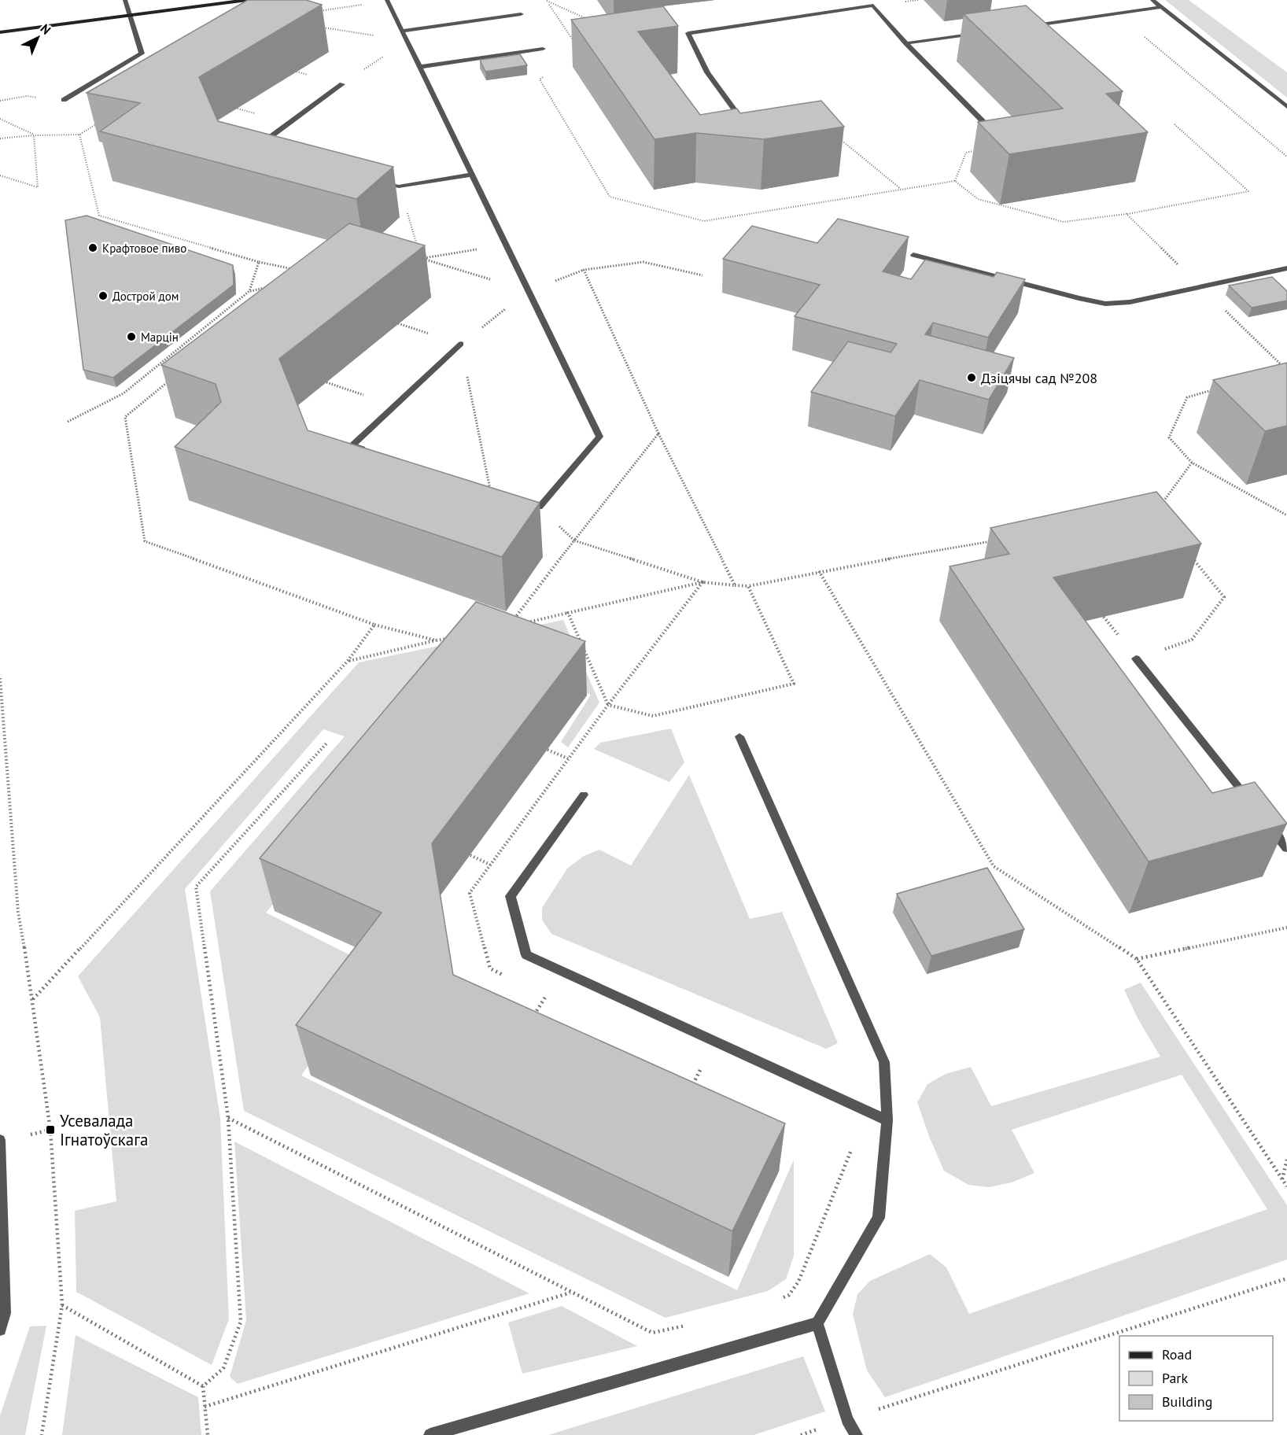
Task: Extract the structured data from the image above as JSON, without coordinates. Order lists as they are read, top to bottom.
{
  "places": {
    "other": [
      "Крафтовое пиво",
      "Дострой дом",
      "Марцін",
      "Дзіцячы сад №208"
    ],
    "transit": ["Усевалада Ігнатоўскага"]
  },
  "legend": ["Road", "Park", "Building"],
  "north": "top right"
}
